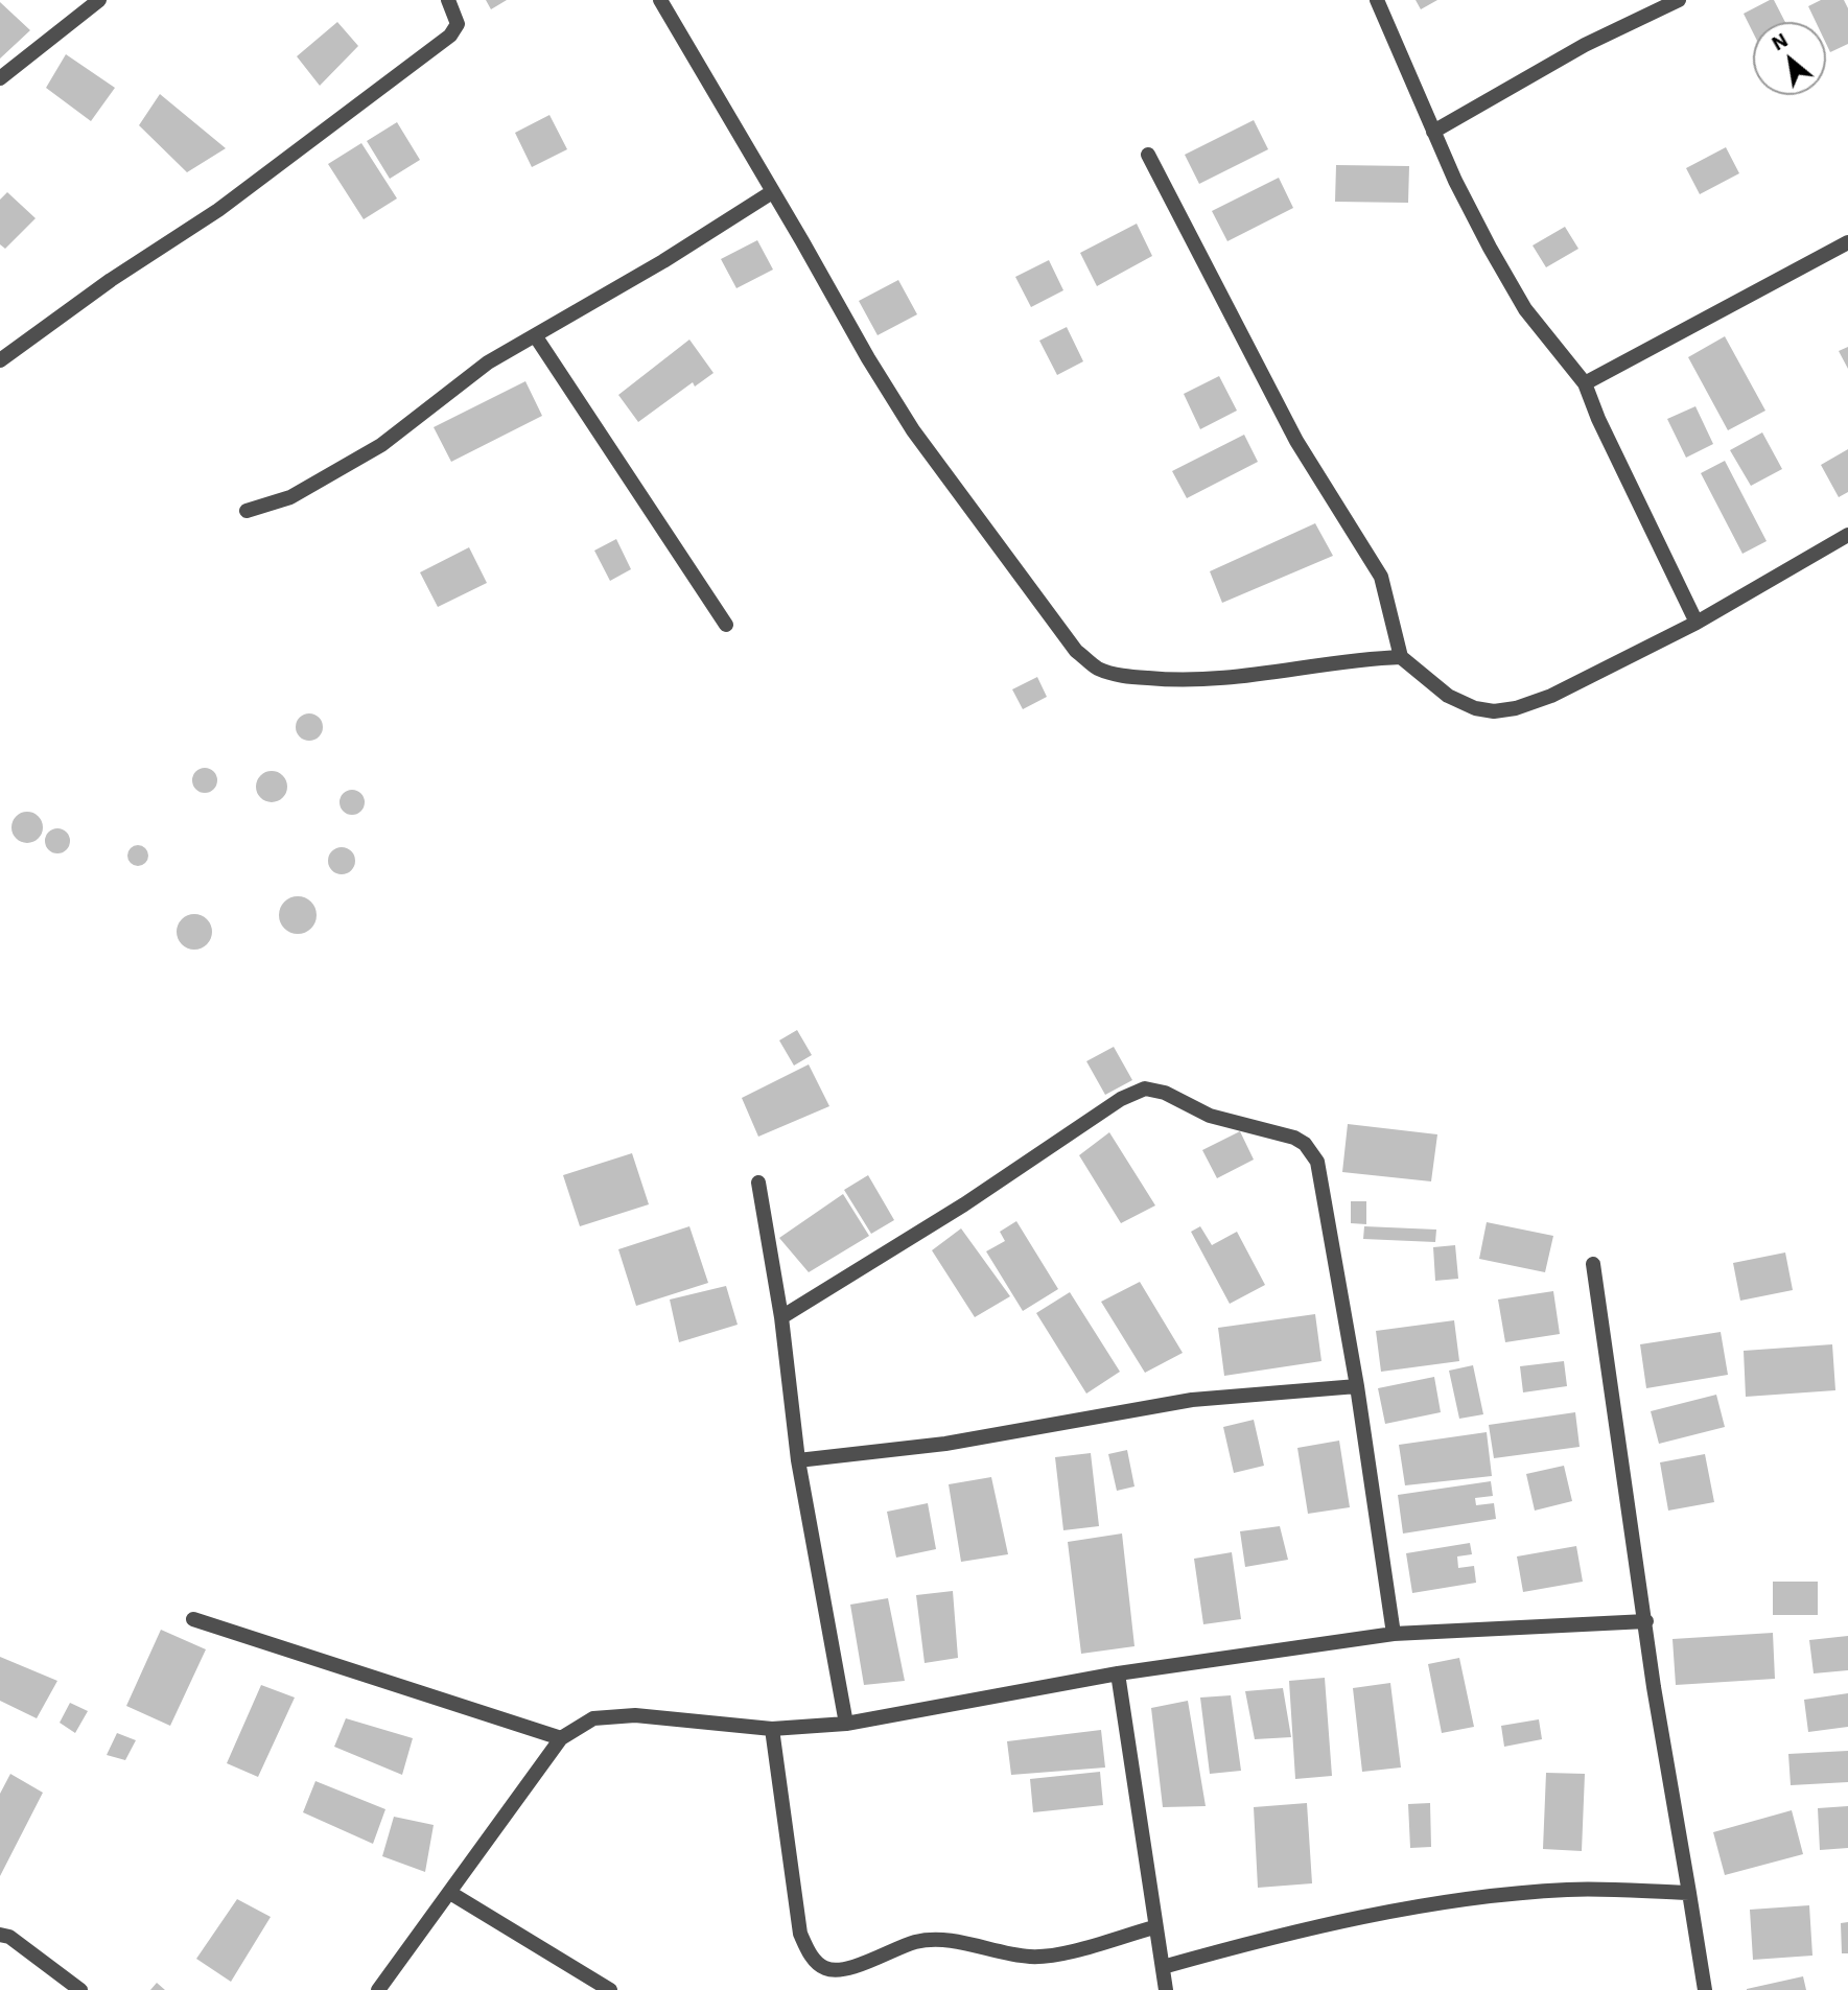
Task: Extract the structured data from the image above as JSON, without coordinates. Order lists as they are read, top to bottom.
{
  "north": "top left"
}
